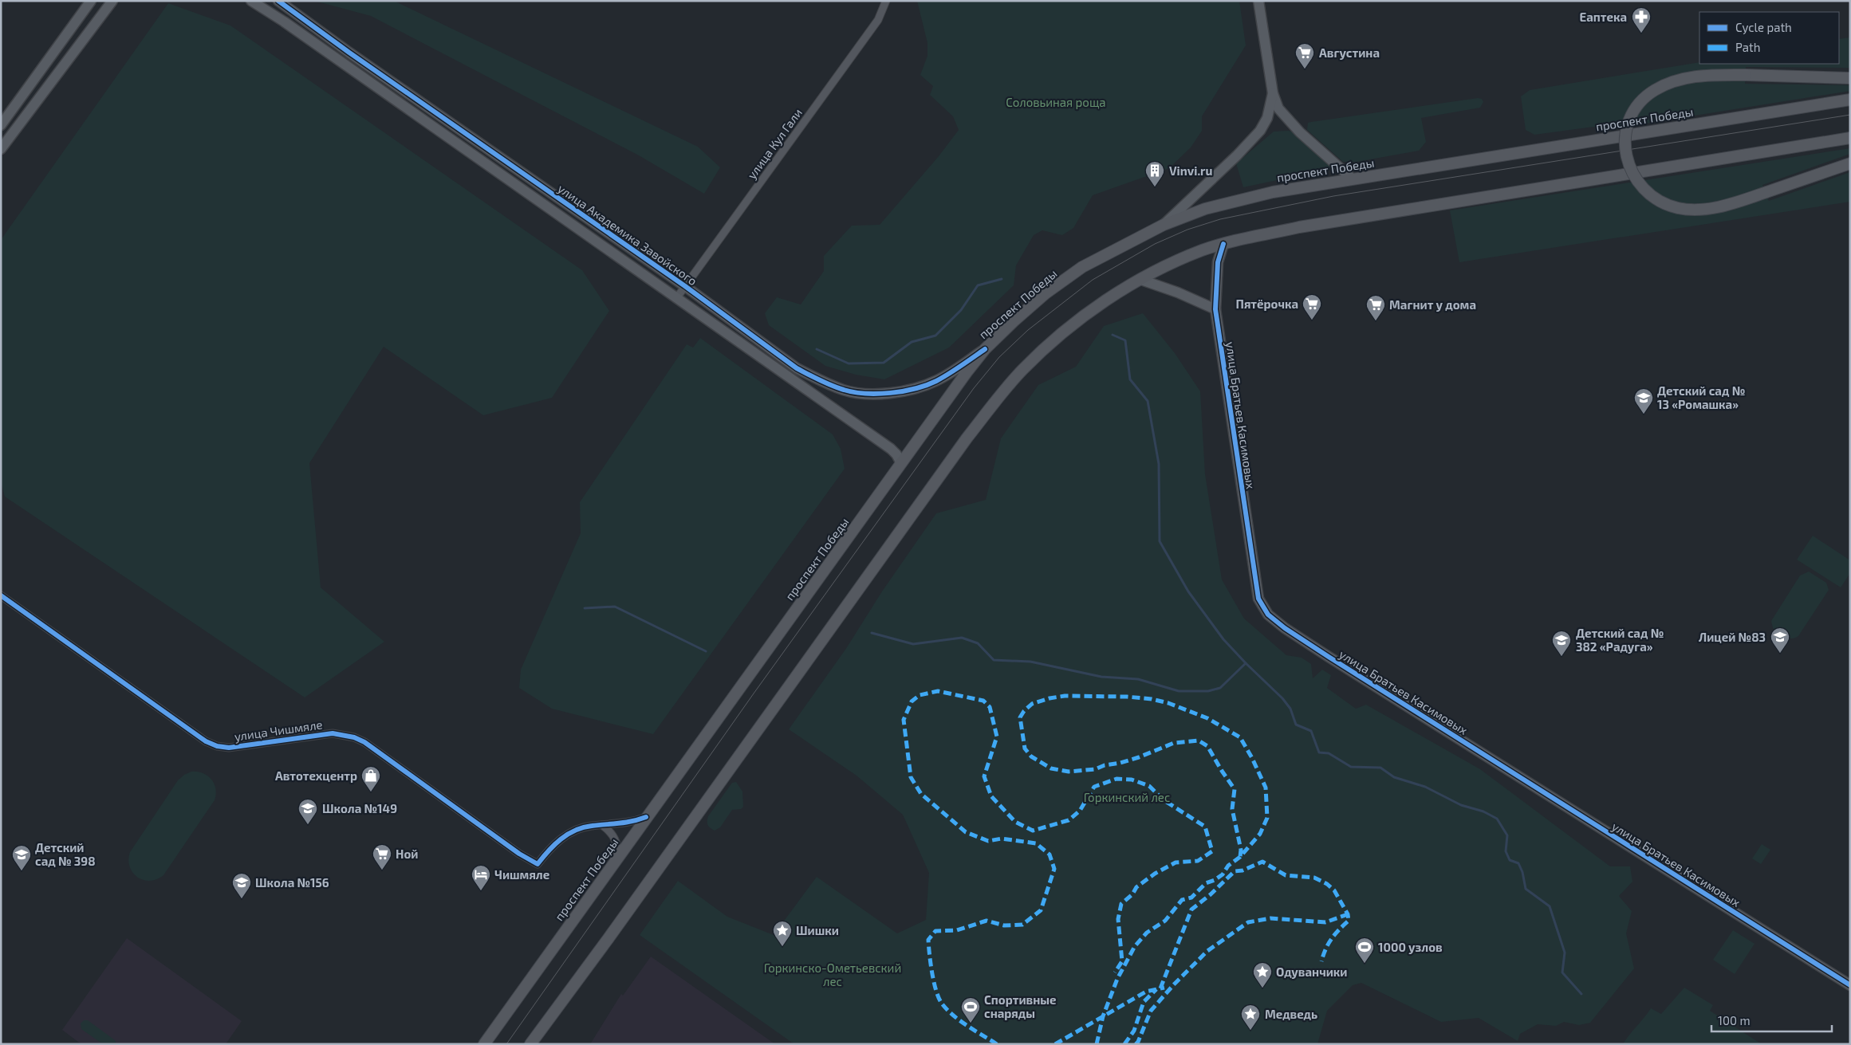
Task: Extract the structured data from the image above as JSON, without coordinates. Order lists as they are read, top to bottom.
{
  "streets": {
    "main road": ["проспект Победы"],
    "street": [
      "улица Кул Гали",
      "улица Академика Завойского",
      "улица Братьев Касимовых",
      "улица Чишмяле"
    ]
  },
  "crossings": [
    ["проспект Победы", "улица Академика Завойского"],
    ["проспект Победы", "улица Чишмяле"],
    ["улица Кул Гали", "улица Академика Завойского"]
  ],
  "parks": ["Соловьиная роща", "Горкинский лес", "Горкинско-Ометьевский лес"],
  "places": {
    "pharmacy": ["Еаптека"],
    "supermarket": [
      "Августина",
      "Пятёрочка",
      "Магнит у дома",
      "Ной"
    ],
    "building": ["Vinvi.ru"],
    "school or university": [
      "Детский сад № 13 «Ромашка»",
      "Лицей №83",
      "Детский сад № 382 «Радуга»",
      "Школа №149",
      "Детский сад № 398",
      "Школа №156"
    ],
    "shop": ["Автотехцентр"],
    "hotel": ["Чишмяле"],
    "place": ["Шишки", "Одуванчики", "Медведь"],
    "sports": ["1000 узлов", "Спортивные снаряды"]
  },
  "legend": ["Cycle path", "Path"],
  "scale_bar": "100 m"
}
